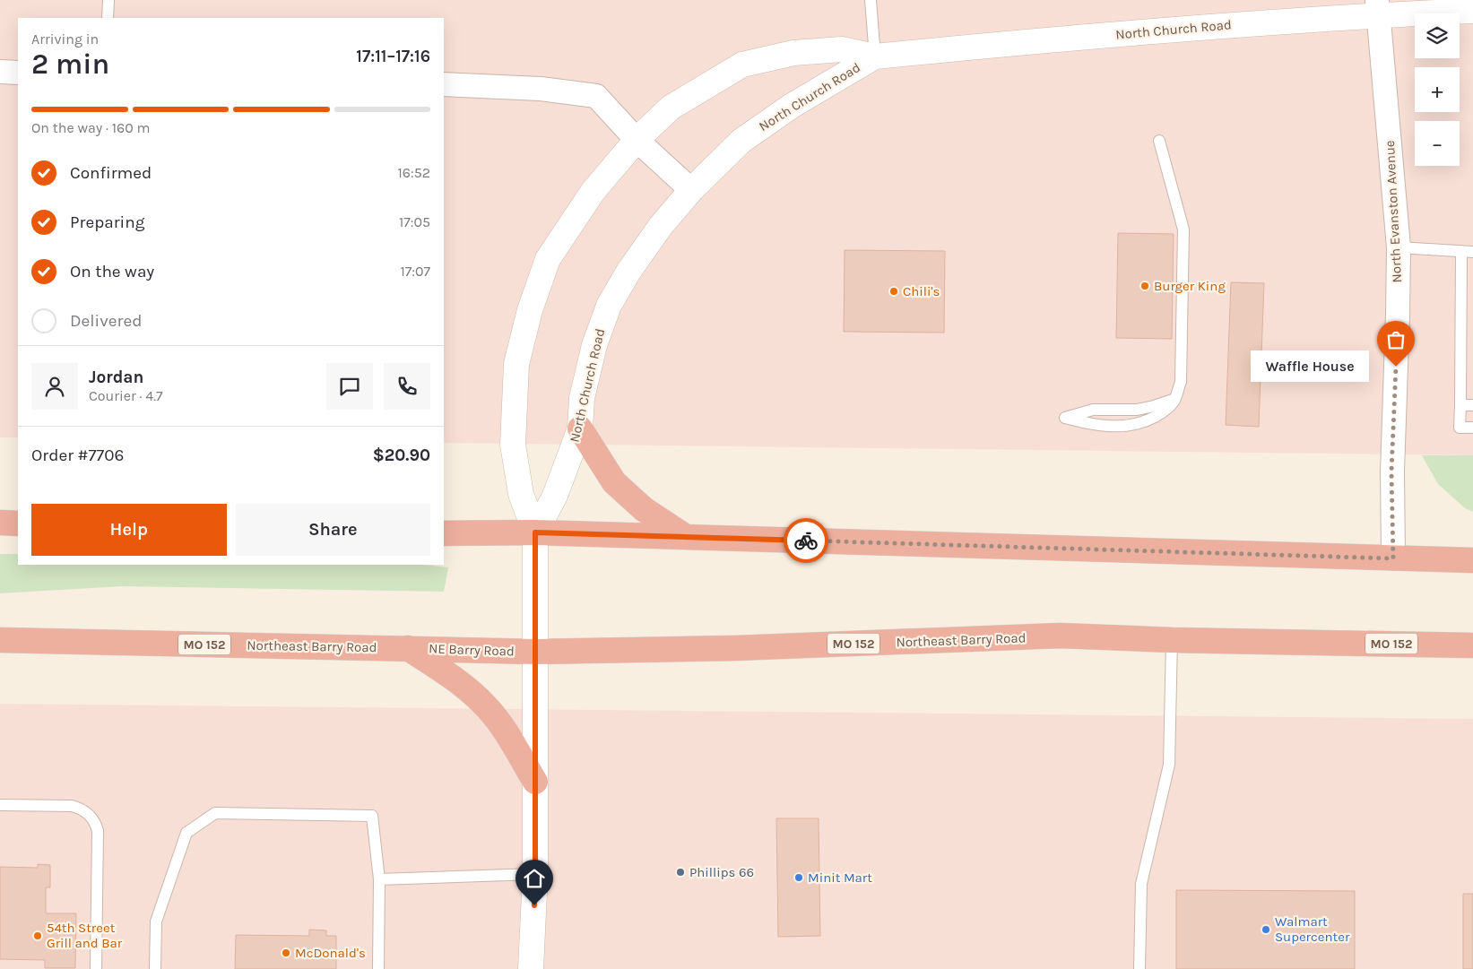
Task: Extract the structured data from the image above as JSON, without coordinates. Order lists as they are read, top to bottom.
{
  "streets": {
    "highway": ["Northeast Barry Road", "MO 152", "NE Barry Road"],
    "main road": ["North Church Road"],
    "street": ["North Evanston Avenue"]
  },
  "crossings": [
    ["North Church Road", "North Evanston Avenue"],
    ["North Church Road", "Northeast Barry Road"],
    ["North Church Road", "NE Barry Road"],
    ["Northeast Barry Road", "MO 152"],
    ["Northeast Barry Road", "NE Barry Road"]
  ],
  "places": [
    "Burger King",
    "Chili's",
    "Waffle House",
    "Phillips 66",
    "Minit Mart",
    "Walmart Supercenter",
    "54th Street Grill and Bar",
    "McDonald's"
  ],
  "page": {
    "map_buttons": ["+", "−"],
    "heading": ["2 min", "Arriving in", "17:11–17:16"],
    "panel": [
      "Jordan",
      "Courier · 4.7",
      "Order #7706",
      "$20.90"
    ],
    "bar": "On the way · 160 m",
    "list": [
      ["Confirmed", "16:52"],
      ["Preparing", "17:05"],
      ["On the way", "17:07"],
      "Delivered"
    ],
    "bubble": "Waffle House",
    "buttons": ["Help", "Share"]
  }
}
